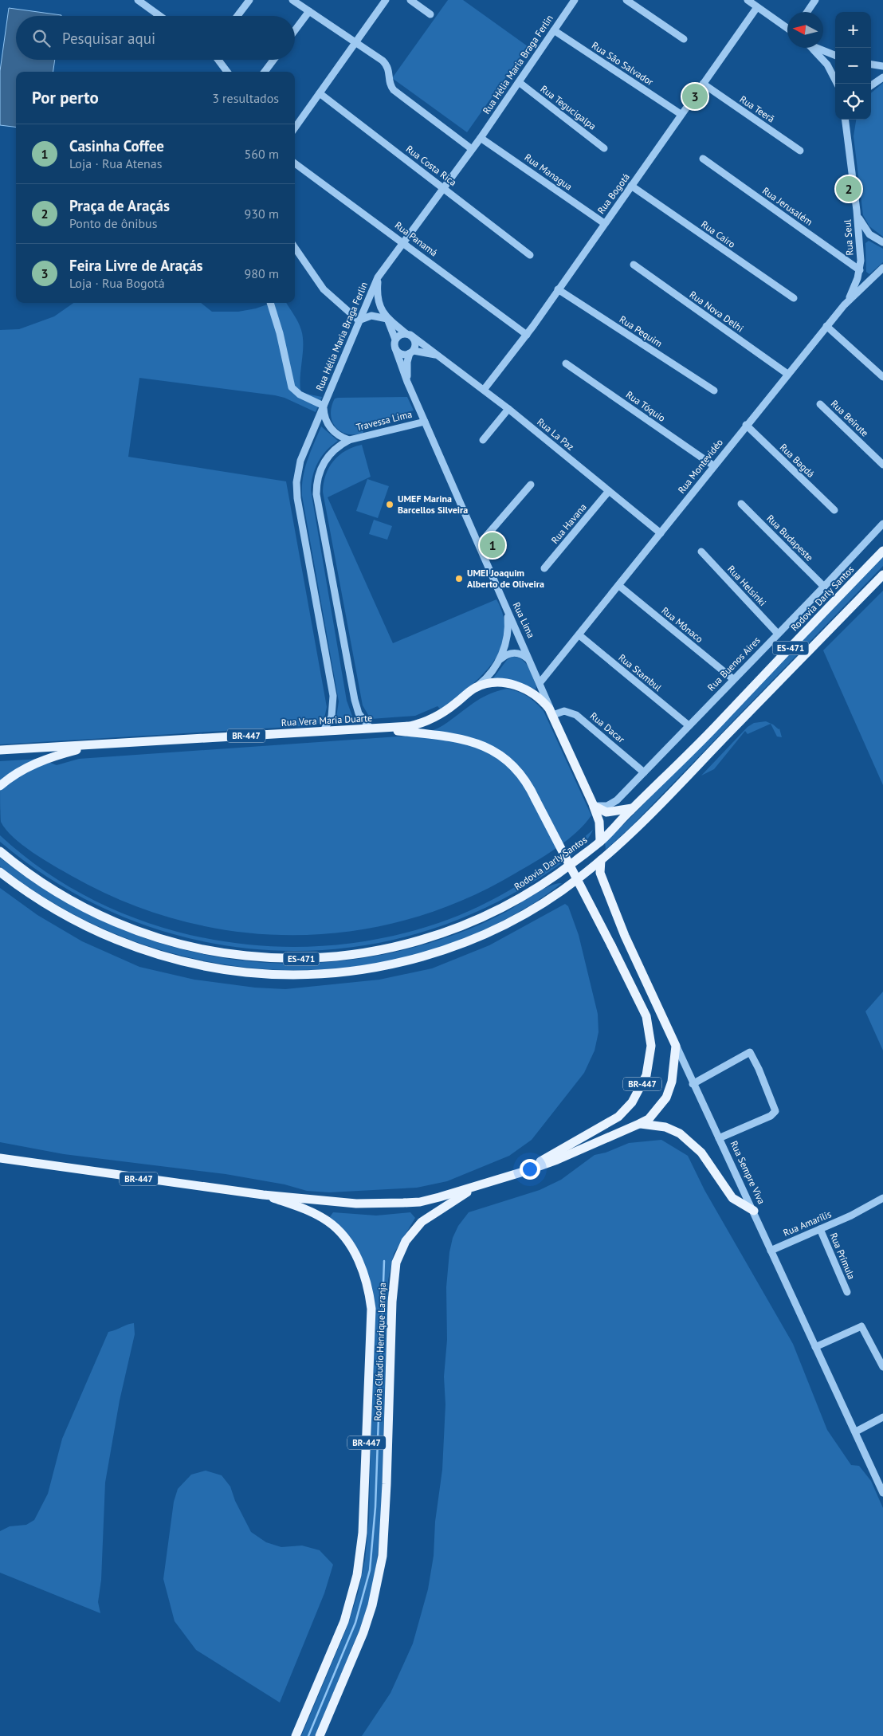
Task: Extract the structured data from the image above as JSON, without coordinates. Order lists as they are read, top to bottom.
{
  "streets": {
    "main road": [
      "Rodovia Darly Santos",
      "Rua Lima",
      "ES-471",
      "Rua Vera Maria Duarte",
      "BR-447",
      "Rua Sempre Viva",
      "Rodovia Cláudio Henrique Laranja"
    ],
    "street": [
      "Rua São Salvador",
      "Rua Hélia Maria Braga Ferlin",
      "Rua Tegucigalpa",
      "Rua Teerã",
      "Rua Costa Rica",
      "Rua Managua",
      "Rua Bogotá",
      "Rua Jerusalém",
      "Rua Cairo",
      "Rua Seul",
      "Rua Panamá",
      "Rua Nova Delhi",
      "Rua Pequim",
      "Rua Tóquio",
      "Rua Beirute",
      "Travessa Lima",
      "Rua La Paz",
      "Rua Bagdá",
      "Rua Montevidéo",
      "Rua Havana",
      "Rua Budapeste",
      "Rua Helsinki",
      "Rua Mônaco",
      "Rua Buenos Aires",
      "Rua Stambul",
      "Rua Dacar",
      "Rua Amarílis",
      "Rua Prímula"
    ]
  },
  "crossings": [
    ["Rua São Salvador", "Rua Hélia Maria Braga Ferlin"],
    ["Rua São Salvador", "Rua Bogotá"],
    ["Rua Hélia Maria Braga Ferlin", "Rua Tegucigalpa"],
    ["Rua Hélia Maria Braga Ferlin", "Rua Costa Rica"],
    ["Rua Hélia Maria Braga Ferlin", "Rua Managua"],
    ["Rua Hélia Maria Braga Ferlin", "Rua Panamá"],
    ["Rua Hélia Maria Braga Ferlin", "Rua La Paz"],
    ["Rua Hélia Maria Braga Ferlin", "Rua Vera Maria Duarte"],
    ["Rua Teerã", "Rua Bogotá"],
    ["Rua Managua", "Rua Bogotá"],
    ["Rua Bogotá", "Rua Cairo"],
    ["Rua Bogotá", "Rua Panamá"],
    ["Rua Bogotá", "Rua Pequim"],
    ["Rua Bogotá", "Rua La Paz"],
    ["Rua Jerusalém", "Rua Seul"],
    ["Rua Seul", "Rua Montevidéo"],
    ["Rua Nova Delhi", "Rua Montevidéo"],
    ["Rua Tóquio", "Rua Montevidéo"],
    ["Travessa Lima", "Rua Lima"],
    ["Rua La Paz", "Rua Montevidéo"],
    ["Rua La Paz", "Rua Havana"],
    ["Rua La Paz", "Rua Lima"],
    ["Rua Bagdá", "Rua Montevidéo"],
    ["Rua Montevidéo", "Rua Lima"],
    ["Rua Montevidéo", "Rua Mônaco"],
    ["Rua Montevidéo", "Rua Stambul"],
    ["Rua Budapeste", "Rua Buenos Aires"],
    ["Rua Helsinki", "Rua Buenos Aires"],
    ["Rodovia Darly Santos", "Rua Lima"],
    ["Rua Lima", "Rua Buenos Aires"],
    ["Rua Lima", "Rua Vera Maria Duarte"],
    ["Rua Lima", "Rua Dacar"],
    ["Rua Mônaco", "Rua Buenos Aires"],
    ["ES-471", "Rua Sempre Viva"],
    ["Rua Buenos Aires", "Rua Stambul"],
    ["Rua Buenos Aires", "Rua Dacar"],
    ["Rua Vera Maria Duarte", "Rua Dacar"],
    ["Rua Vera Maria Duarte", "BR-447"],
    ["BR-447", "Rua Sempre Viva"],
    ["BR-447", "Rodovia Cláudio Henrique Laranja"],
    ["Rua Sempre Viva", "Rua Amarílis"],
    ["Rua Amarílis", "Rua Prímula"]
  ],
  "places": ["UMEF Marina Barcellos Silveira", "UMEI Joaquim Alberto de Oliveira"],
  "north": "left",
  "page": {
    "map_buttons": ["+", "−"],
    "search": "Pesquisar aqui",
    "heading": ["Por perto", "3 resultados"],
    "pins": ["3", "2", "1"],
    "list": [
      {
        "mark": "1",
        "name": "Casinha Coffee",
        "note": "Loja · Rua Atenas",
        "value": "560 m"
      },
      {
        "mark": "2",
        "name": "Praça de Araçás",
        "note": "Ponto de ônibus",
        "value": "930 m"
      },
      {
        "mark": "3",
        "name": "Feira Livre de Araçás",
        "note": "Loja · Rua Bogotá",
        "value": "980 m"
      }
    ]
  }
}
